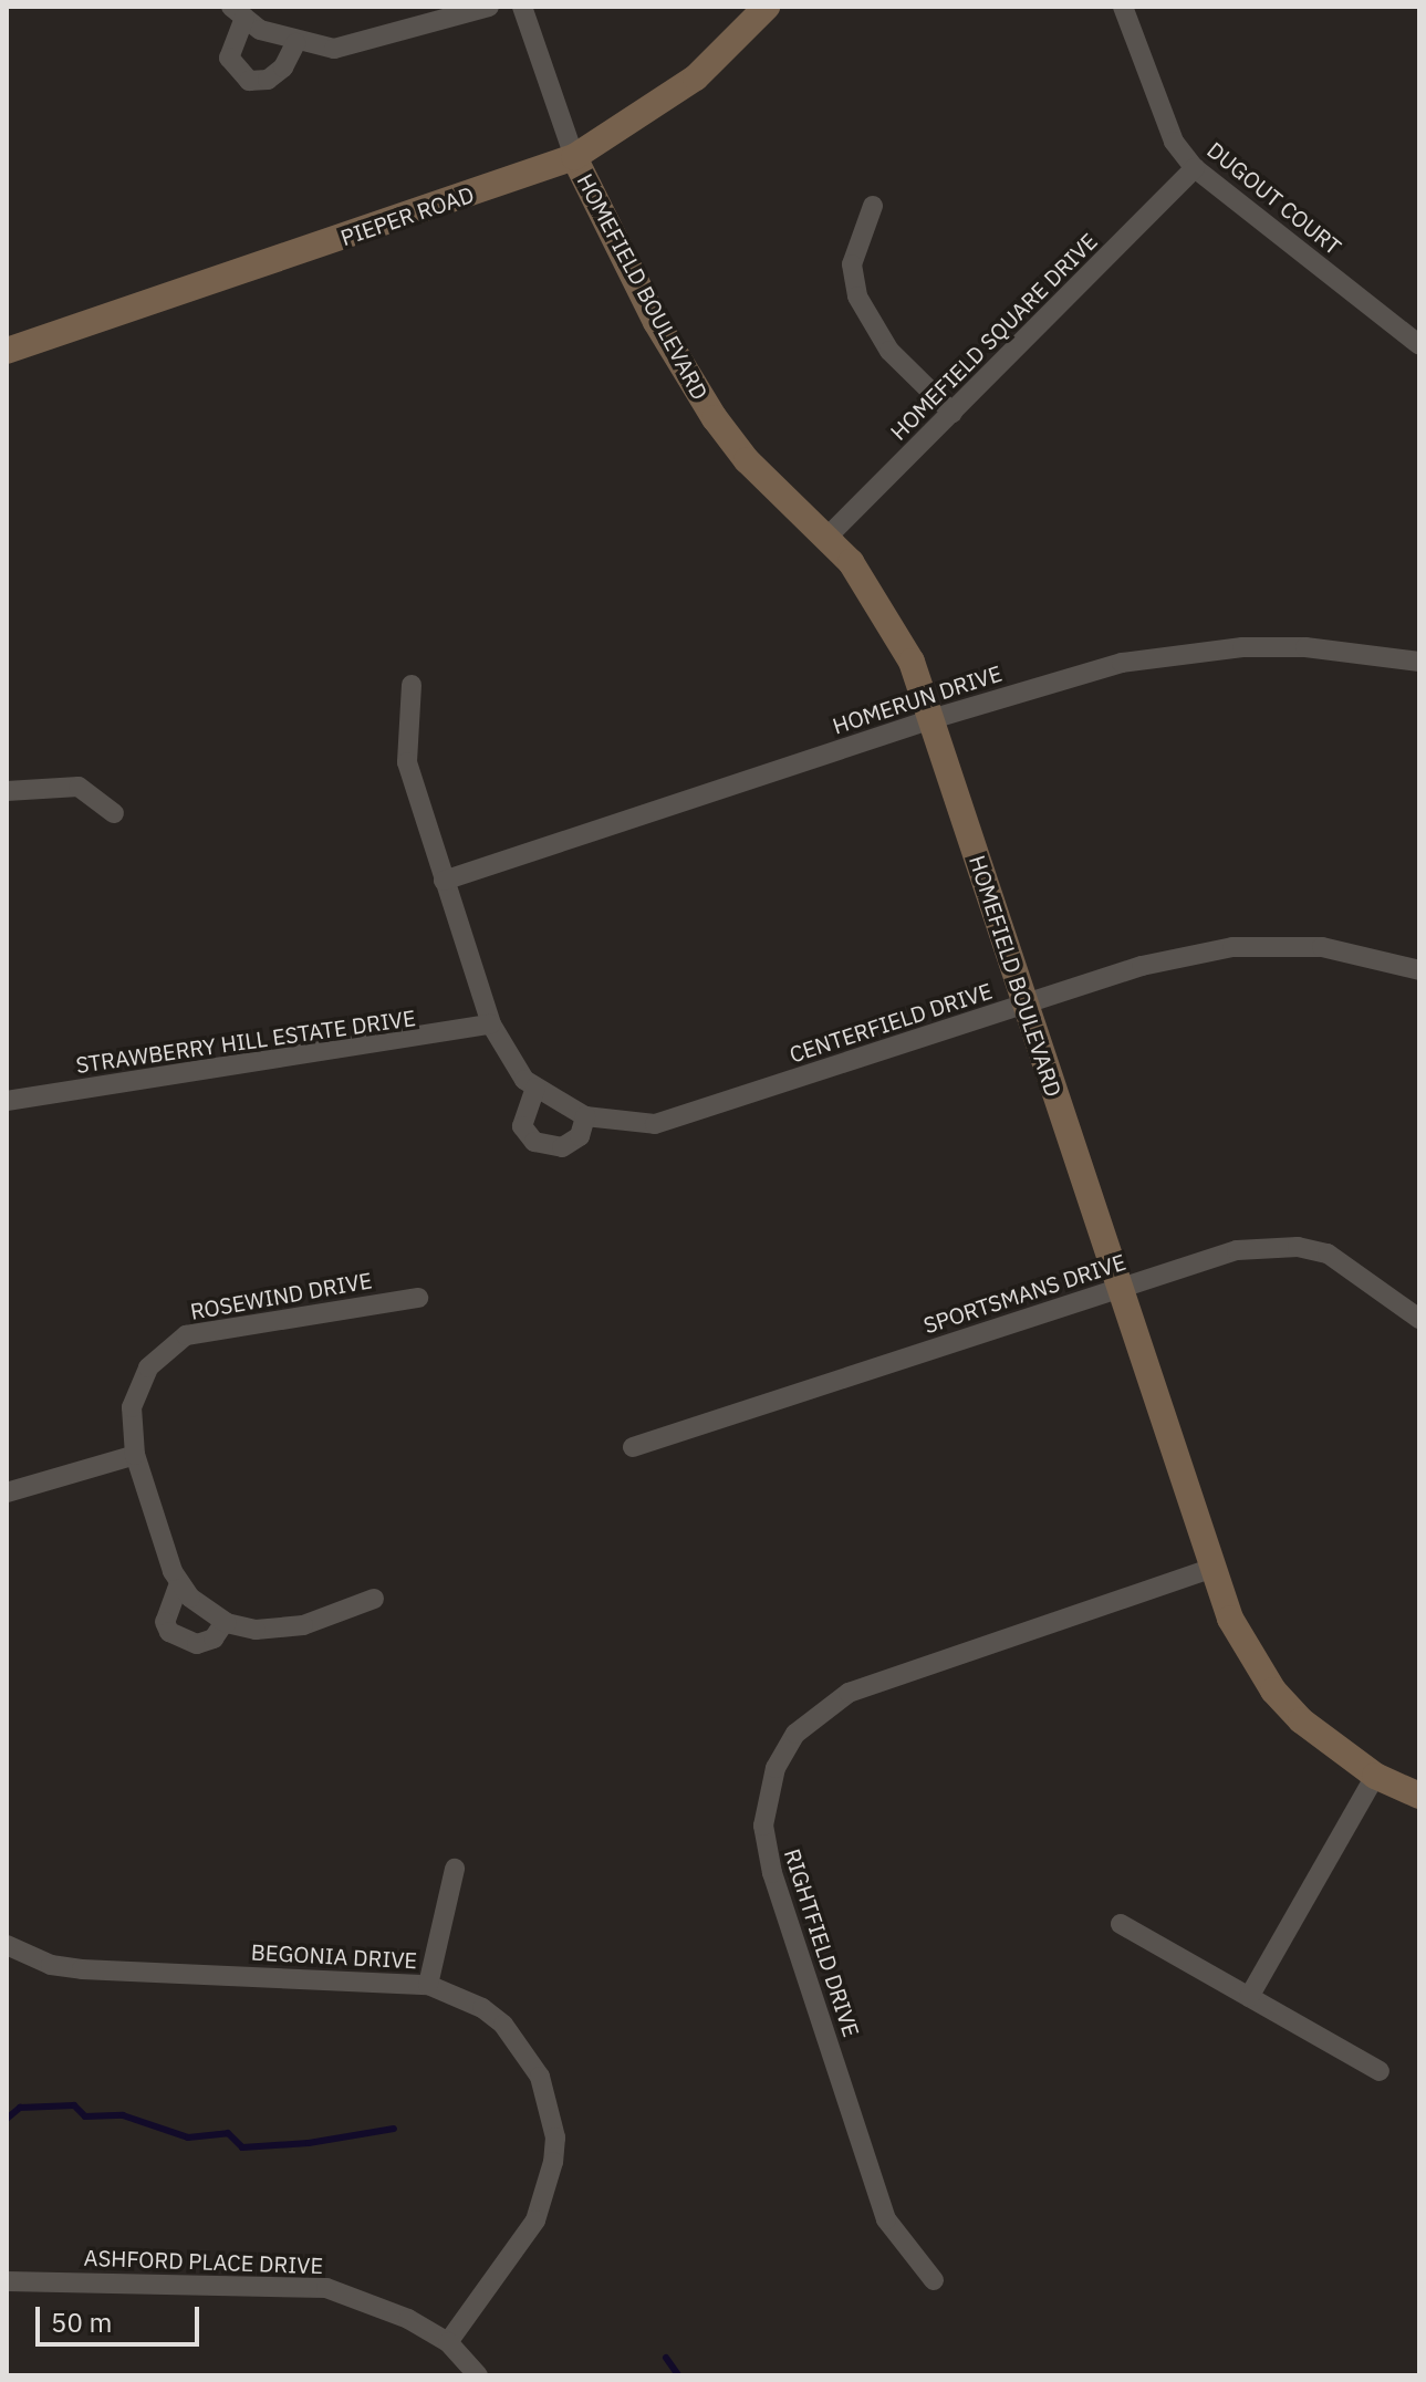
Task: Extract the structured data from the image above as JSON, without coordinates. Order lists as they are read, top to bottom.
{
  "streets": {
    "street": [
      "DUGOUT COURT",
      "PIEPER ROAD",
      "HOMEFIELD BOULEVARD",
      "HOMEFIELD SQUARE DRIVE",
      "HOMERUN DRIVE",
      "CENTERFIELD DRIVE",
      "STRAWBERRY HILL ESTATE DRIVE",
      "SPORTSMANS DRIVE",
      "ROSEWIND DRIVE",
      "RIGHTFIELD DRIVE",
      "BEGONIA DRIVE",
      "ASHFORD PLACE DRIVE"
    ]
  },
  "crossings": [
    ["DUGOUT COURT", "HOMEFIELD SQUARE DRIVE"],
    ["PIEPER ROAD", "HOMEFIELD BOULEVARD"],
    ["HOMEFIELD BOULEVARD", "HOMEFIELD SQUARE DRIVE"],
    ["HOMEFIELD BOULEVARD", "HOMERUN DRIVE"],
    ["HOMEFIELD BOULEVARD", "CENTERFIELD DRIVE"],
    ["HOMEFIELD BOULEVARD", "SPORTSMANS DRIVE"],
    ["HOMEFIELD BOULEVARD", "RIGHTFIELD DRIVE"],
    ["HOMERUN DRIVE", "CENTERFIELD DRIVE"],
    ["CENTERFIELD DRIVE", "STRAWBERRY HILL ESTATE DRIVE"],
    ["BEGONIA DRIVE", "ASHFORD PLACE DRIVE"]
  ],
  "scale_bar": "50 m"
}
